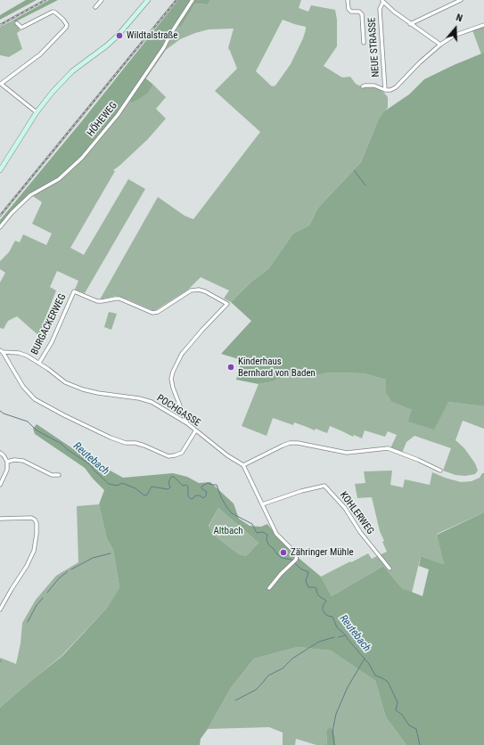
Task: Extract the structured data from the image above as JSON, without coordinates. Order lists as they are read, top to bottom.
{
  "streets": {
    "street": [
      "NEUE STRASSE",
      "HÖHEWEG",
      "BURGACKERWEG",
      "POCHGASSE",
      "KOHLERWEG"
    ]
  },
  "crossings": [
    ["BURGACKERWEG", "POCHGASSE"]
  ],
  "water": ["Reutebach"],
  "parks": ["Altbach"],
  "places": ["Wildtalstraße", "Kinderhaus Bernhard von Baden", "Zähringer Mühle"],
  "north": "top"
}
